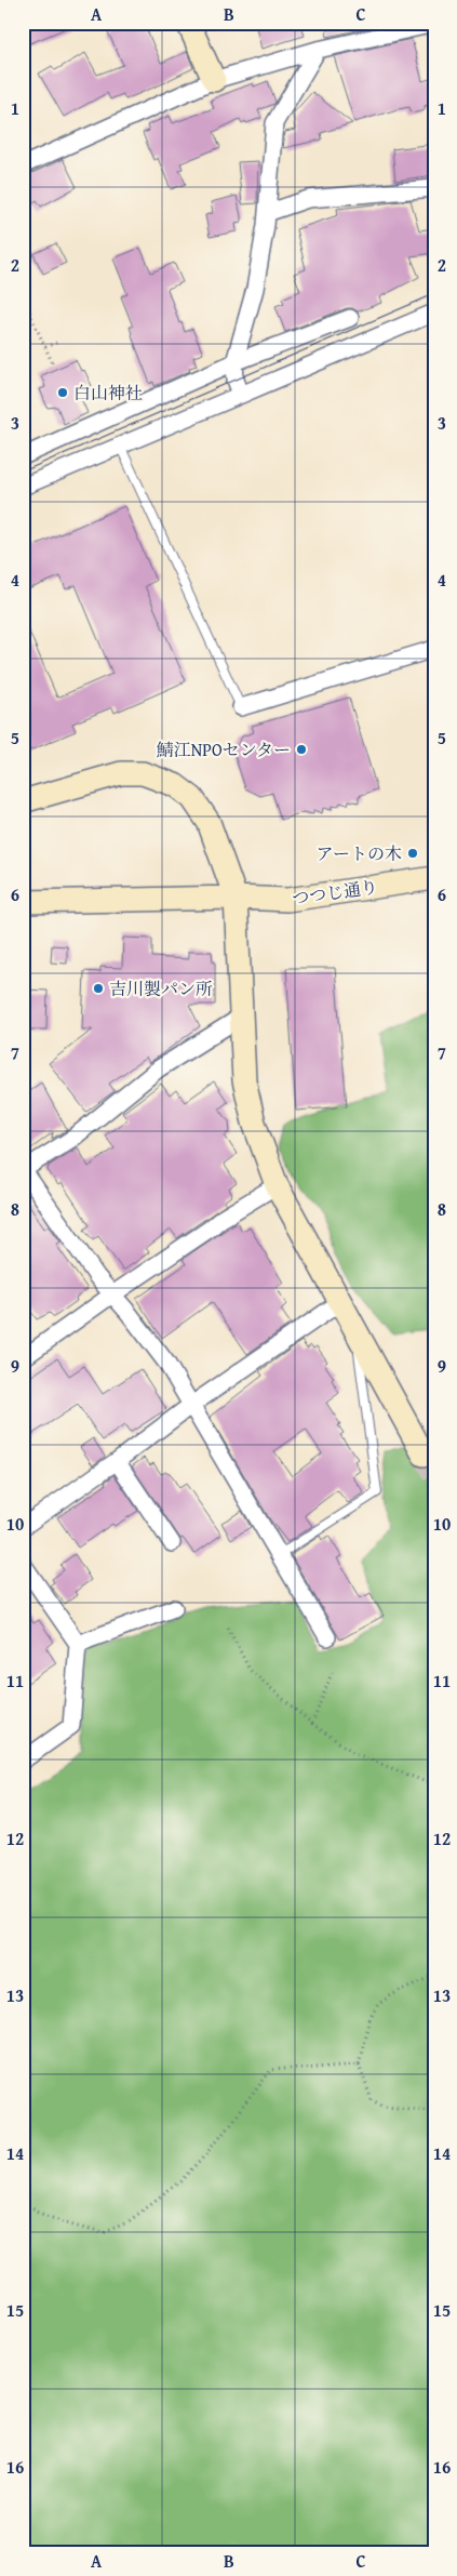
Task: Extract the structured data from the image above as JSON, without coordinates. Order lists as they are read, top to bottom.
{
  "streets": {
    "street": ["つつじ通り"]
  },
  "places": [
    "白山神社",
    "鯖江NPOセンター",
    "アートの木",
    "吉川製パン所"
  ],
  "grid": {
    "columns": ["A", "B", "C"],
    "rows": [
      "1",
      "2",
      "3",
      "4",
      "5",
      "6",
      "7",
      "8",
      "9",
      "10",
      "11",
      "12",
      "13",
      "14",
      "15",
      "16"
    ]
  }
}
